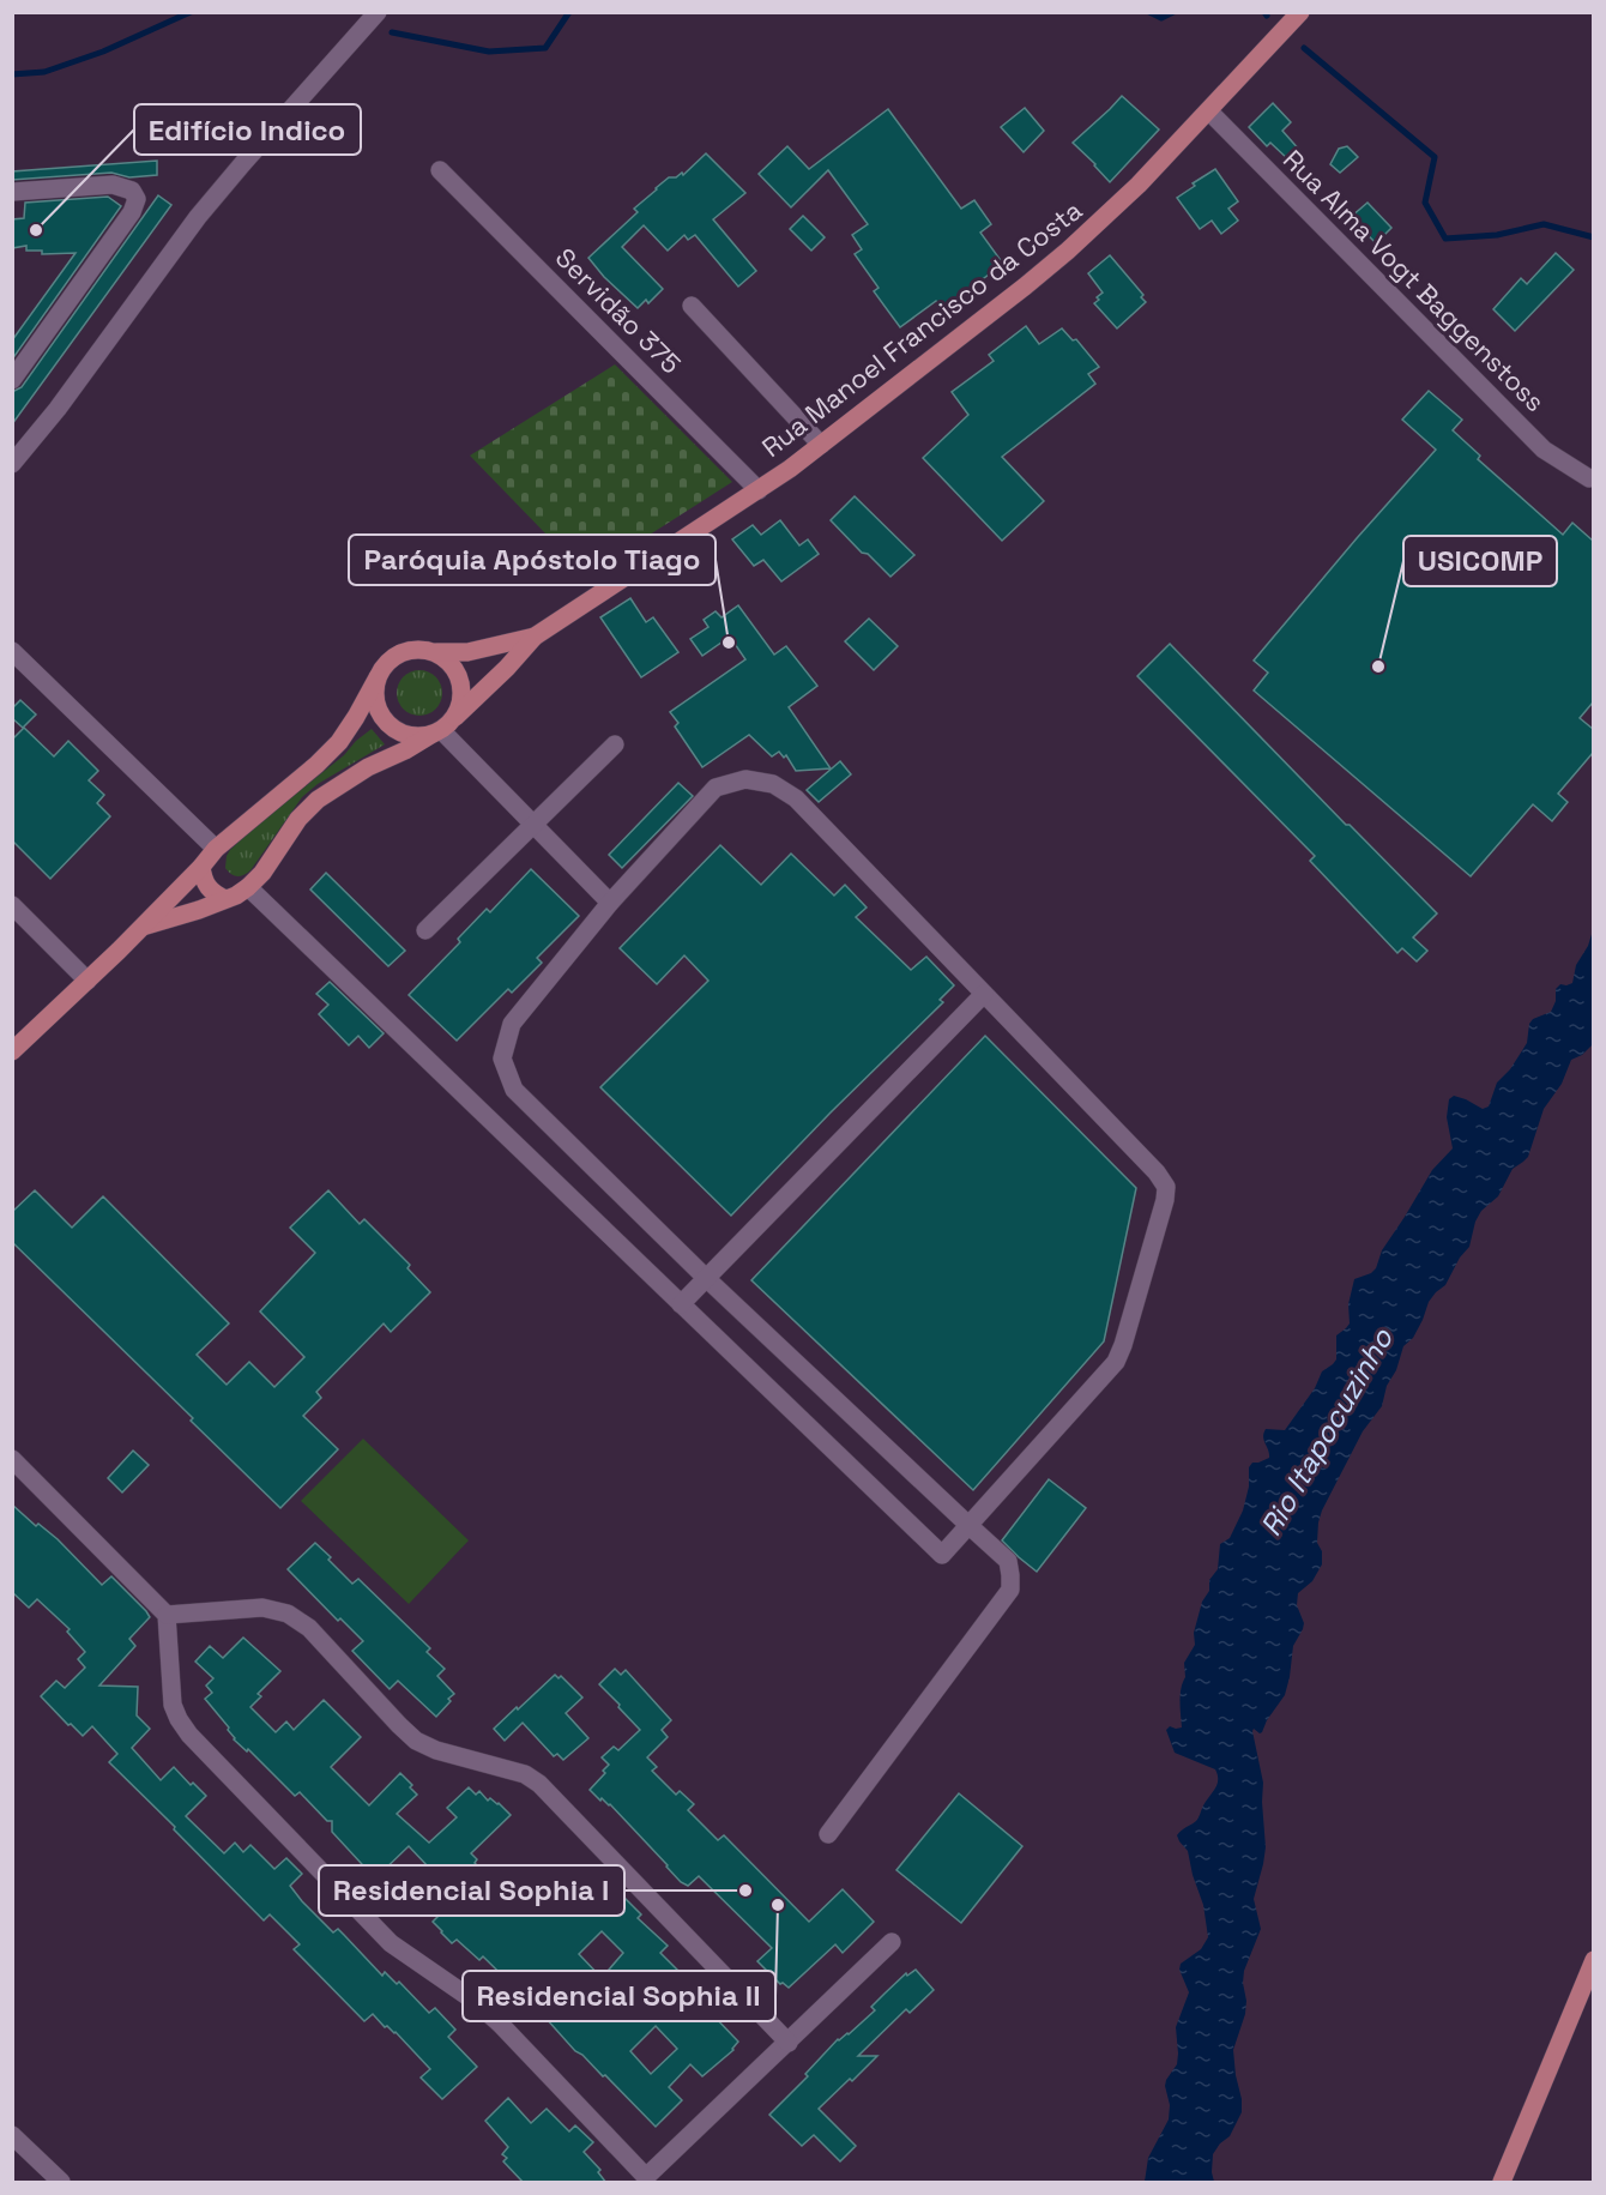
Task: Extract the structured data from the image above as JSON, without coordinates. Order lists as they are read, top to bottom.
{
  "streets": {
    "main road": ["Rua Manoel Francisco da Costa"],
    "street": ["Rua Alma Vogt Baggenstoss", "Servidão 375"]
  },
  "crossings": [
    ["Rua Alma Vogt Baggenstoss", "Rua Manoel Francisco da Costa"],
    ["Servidão 375", "Rua Manoel Francisco da Costa"]
  ],
  "water": ["Rio Itapocuzinho"],
  "places": [
    "Edifício Indico",
    "Paróquia Apóstolo Tiago",
    "USICOMP",
    "Residencial Sophia I",
    "Residencial Sophia II"
  ]
}
